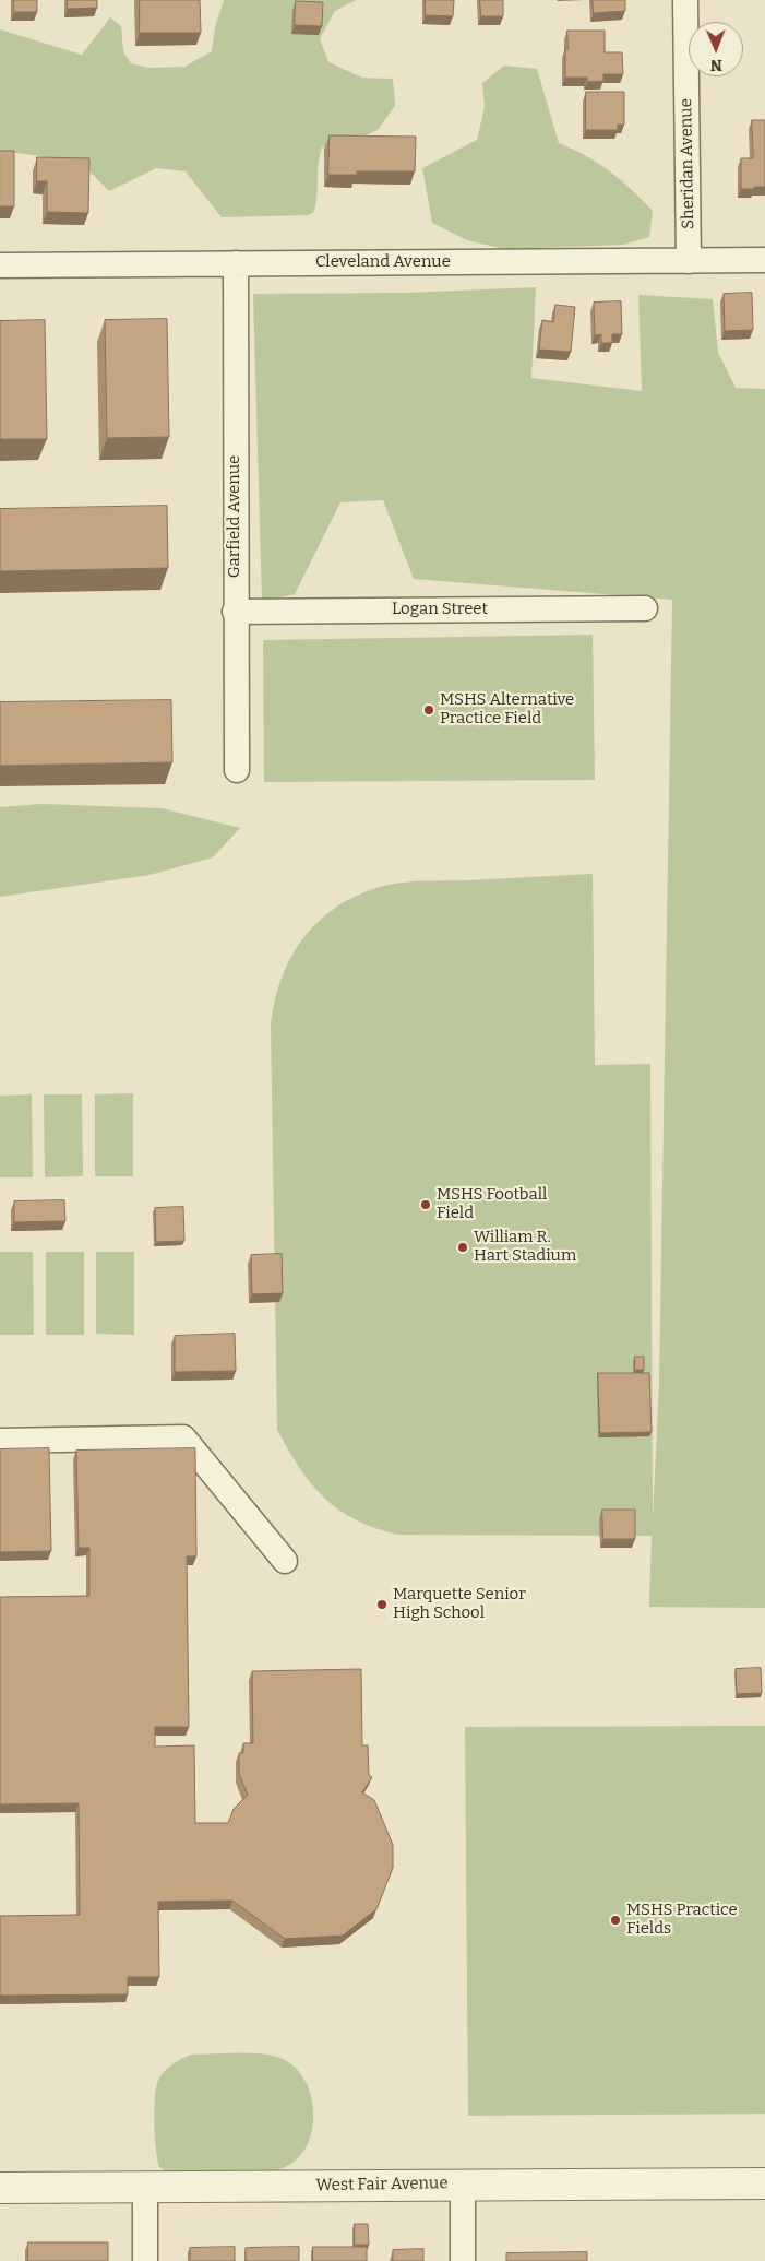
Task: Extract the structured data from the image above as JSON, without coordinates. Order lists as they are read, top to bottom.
{
  "streets": {
    "street": [
      "Sheridan Avenue",
      "Cleveland Avenue",
      "Garfield Avenue",
      "Logan Street",
      "West Fair Avenue"
    ]
  },
  "crossings": [
    ["Sheridan Avenue", "Cleveland Avenue"],
    ["Cleveland Avenue", "Garfield Avenue"],
    ["Garfield Avenue", "Logan Street"]
  ],
  "places": [
    "MSHS Alternative Practice Field",
    "MSHS Football Field",
    "William R. Hart Stadium",
    "Marquette Senior High School",
    "MSHS Practice Fields"
  ],
  "north": "bottom"
}
